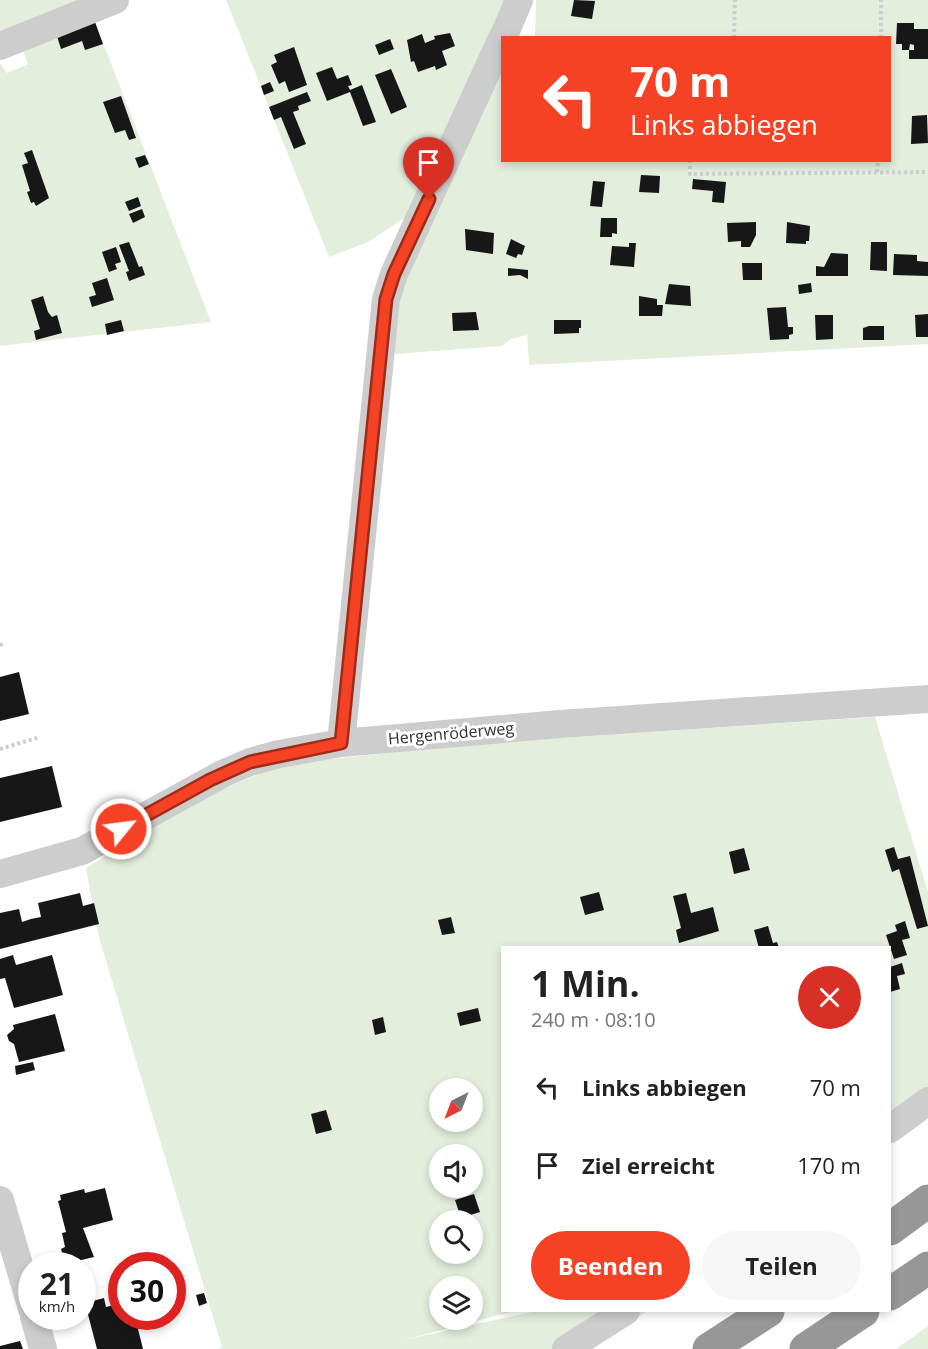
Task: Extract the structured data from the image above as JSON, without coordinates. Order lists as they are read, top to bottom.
{
  "streets": {
    "street": ["Hergenröderweg"]
  },
  "north": "bottom left",
  "page": {
    "turn": ["70 m", "Links abbiegen"],
    "heading": ["1 Min.", "240 m · 08:10"],
    "list": [
      {
        "name": "Links abbiegen",
        "value": "70 m"
      },
      {
        "name": "Ziel erreicht",
        "value": "170 m"
      }
    ],
    "buttons": ["Beenden", "Teilen"],
    "speed": "21 km/h",
    "limit": "30"
  }
}
